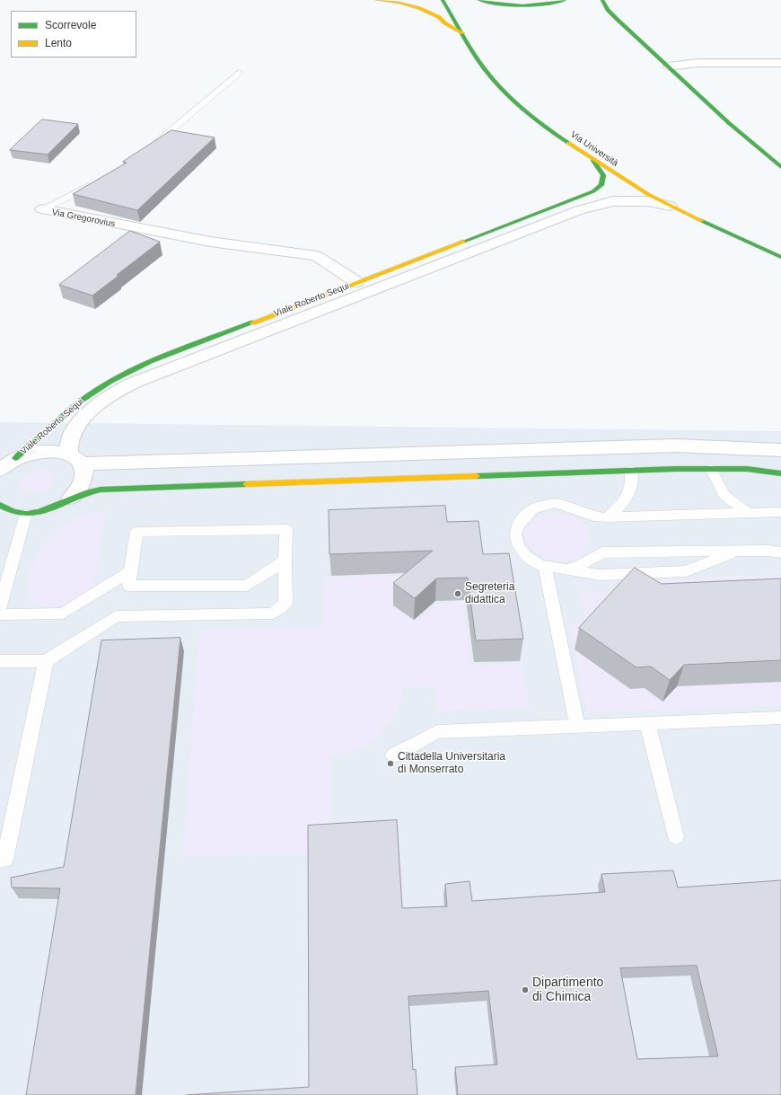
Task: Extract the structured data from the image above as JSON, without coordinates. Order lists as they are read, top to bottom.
{
  "streets": {
    "main road": ["Via Università", "Viale Roberto Sequi"],
    "street": ["Via Gregorovius"]
  },
  "crossings": [
    ["Via Università", "Viale Roberto Sequi"],
    ["Via Gregorovius", "Viale Roberto Sequi"]
  ],
  "places": ["Segreteria didattica", "Cittadella Universitaria di Monserrato", "Dipartimento di Chimica"],
  "legend": ["Scorrevole", "Lento"]
}
